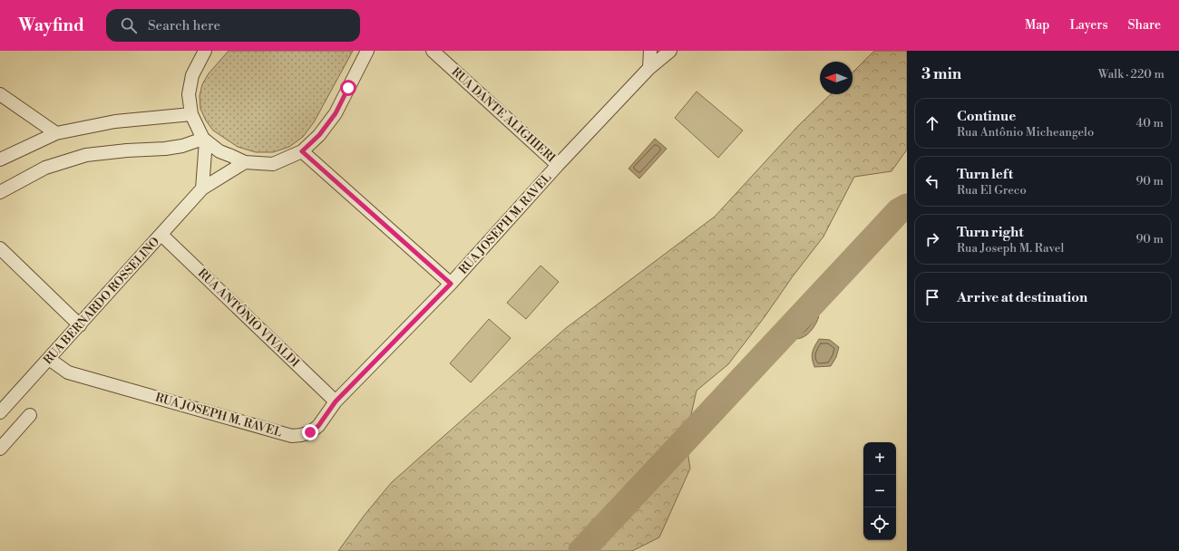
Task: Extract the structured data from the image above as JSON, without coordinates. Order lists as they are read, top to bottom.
{
  "streets": {
    "street": [
      "RUA DANTE ALIGHIERI",
      "RUA JOSEPH M. RAVEL",
      "RUA BERNARDO ROSSELINO",
      "RUA ANTÔNIO VIVALDI"
    ]
  },
  "crossings": [
    ["RUA DANTE ALIGHIERI", "RUA JOSEPH M. RAVEL"],
    ["RUA JOSEPH M. RAVEL", "RUA BERNARDO ROSSELINO"],
    ["RUA JOSEPH M. RAVEL", "RUA ANTÔNIO VIVALDI"],
    ["RUA BERNARDO ROSSELINO", "RUA ANTÔNIO VIVALDI"]
  ],
  "north": "left",
  "page": {
    "header": "Wayfind",
    "search": "Search here",
    "nav": ["Map", "Layers", "Share"],
    "heading": ["3 min", "Walk · 220 m"],
    "list": [
      ["Continue", "Rua Antônio Micheangelo", "40 m"],
      ["Turn left", "Rua El Greco", "90 m"],
      ["Turn right", "Rua Joseph M. Ravel", "90 m"],
      "Arrive at destination"
    ],
    "map_buttons": ["+", "−"]
  }
}
